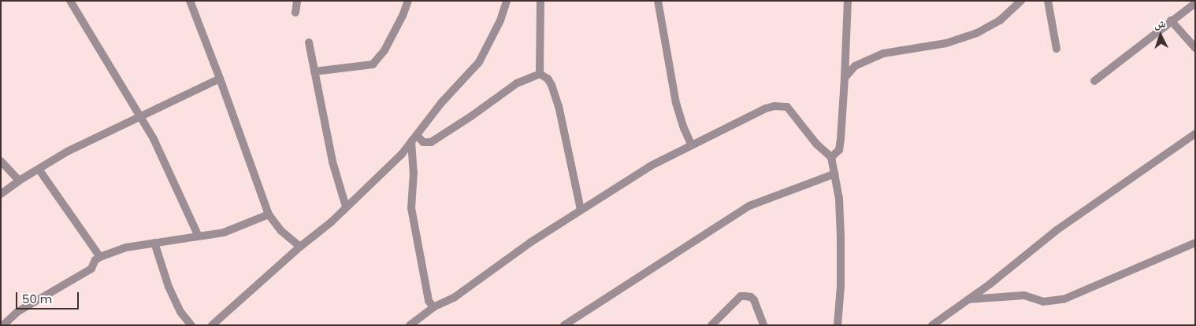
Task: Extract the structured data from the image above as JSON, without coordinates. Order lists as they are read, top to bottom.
{
  "scale_bar": "50 m",
  "north": "top"
}
